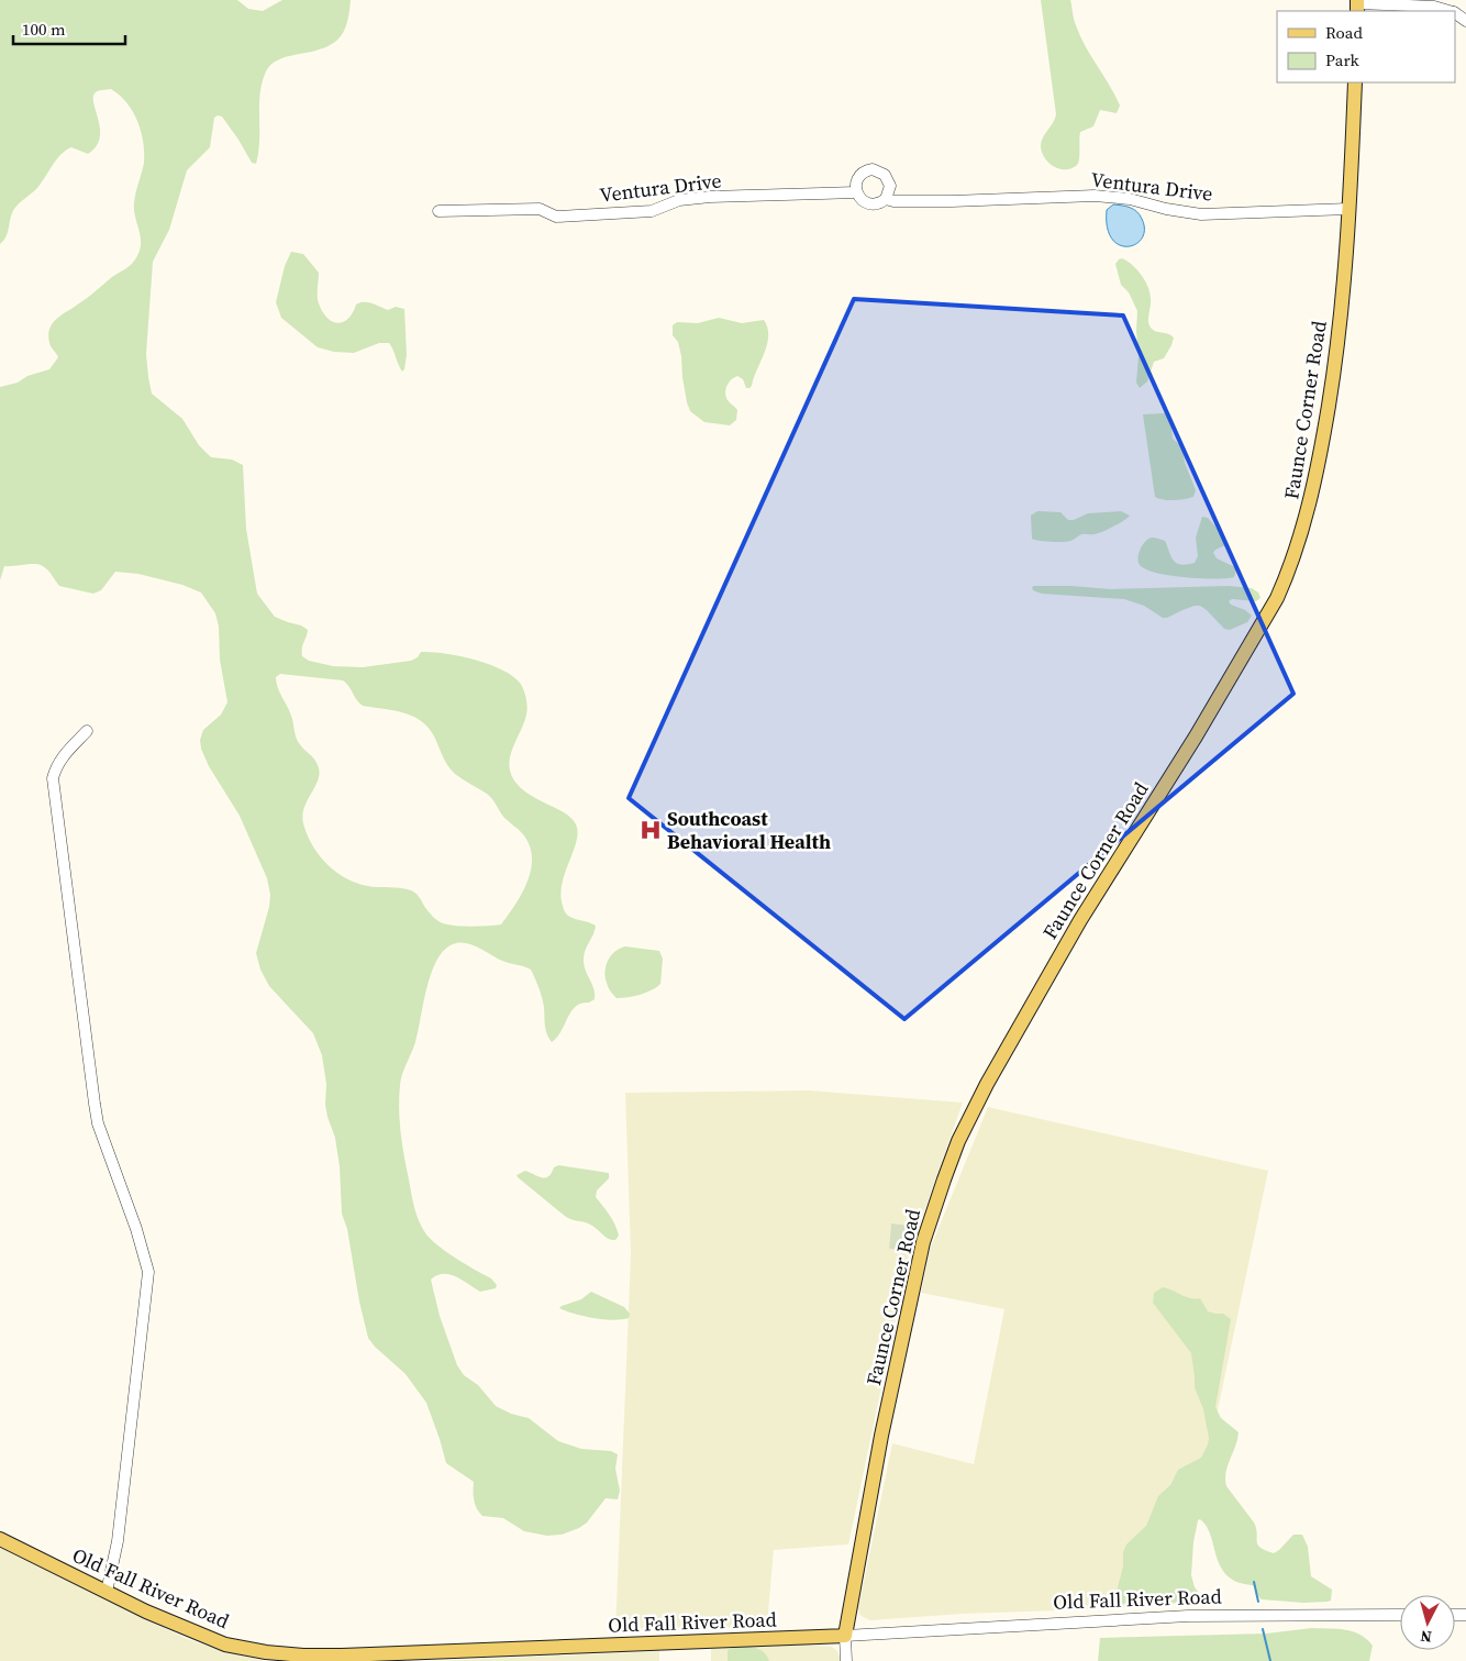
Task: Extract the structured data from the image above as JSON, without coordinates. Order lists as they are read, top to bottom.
{
  "streets": {
    "main road": ["Faunce Corner Road", "Old Fall River Road"],
    "street": ["Ventura Drive"]
  },
  "crossings": [
    ["Ventura Drive", "Faunce Corner Road"],
    ["Faunce Corner Road", "Old Fall River Road"]
  ],
  "places": {
    "hospital": ["Southcoast Behavioral Health"]
  },
  "legend": ["Road", "Park"],
  "scale_bar": "100 m",
  "north": "bottom"
}
